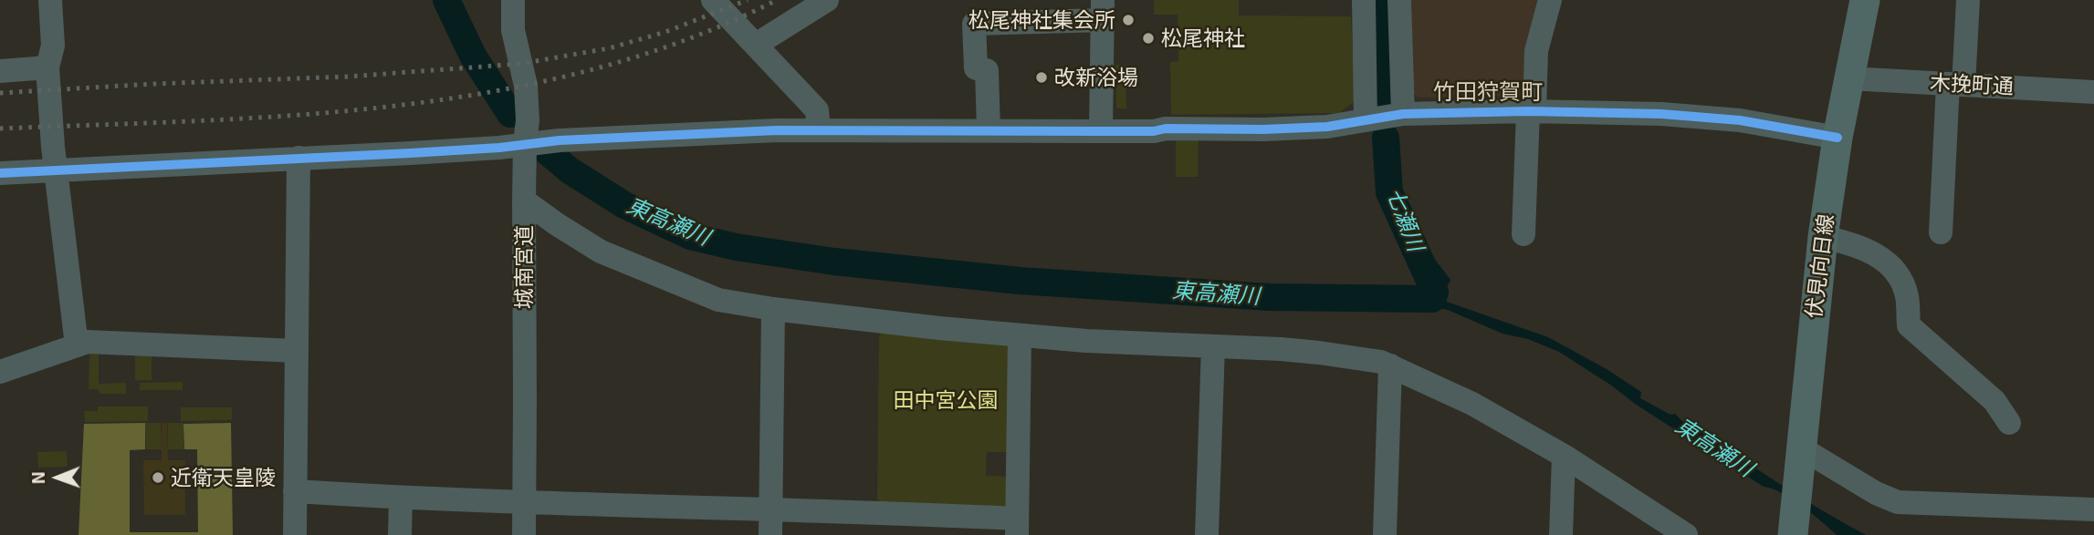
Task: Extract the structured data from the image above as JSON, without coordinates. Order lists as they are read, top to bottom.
{
  "streets": {
    "main road": ["伏見向日線"],
    "street": ["木挽町通", "城南宮道"]
  },
  "crossings": [
    ["木挽町通", "伏見向日線"]
  ],
  "districts": ["竹田狩賀町"],
  "water": ["七瀬川", "東高瀬川"],
  "parks": ["田中宮公園"],
  "places": [
    "松尾神社集会所",
    "松尾神社",
    "改新浴場",
    "近衛天皇陵"
  ],
  "north": "left"
}
